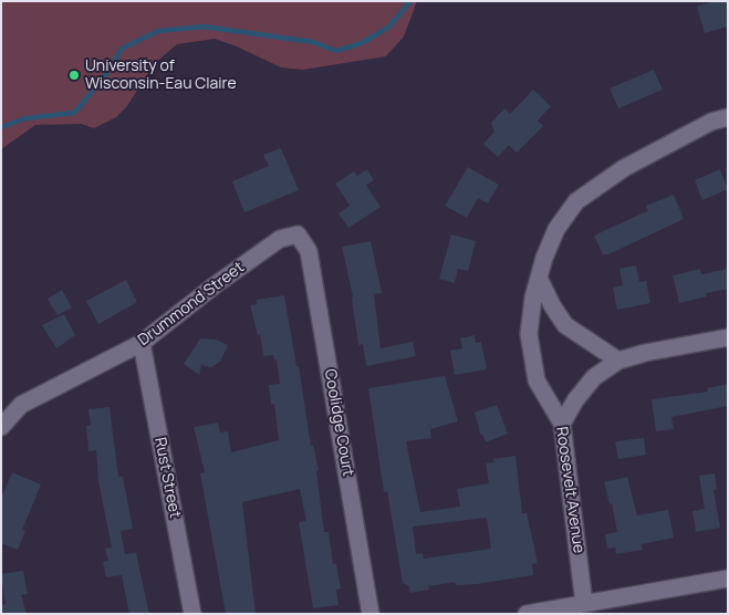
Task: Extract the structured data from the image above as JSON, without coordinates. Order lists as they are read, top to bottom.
{
  "streets": {
    "street": [
      "Drummond Street",
      "Coolidge Court",
      "Rust Street",
      "Roosevelt Avenue"
    ]
  },
  "crossings": [
    ["Drummond Street", "Coolidge Court"],
    ["Drummond Street", "Rust Street"]
  ],
  "places": ["University of Wisconsin-Eau Claire"]
}
